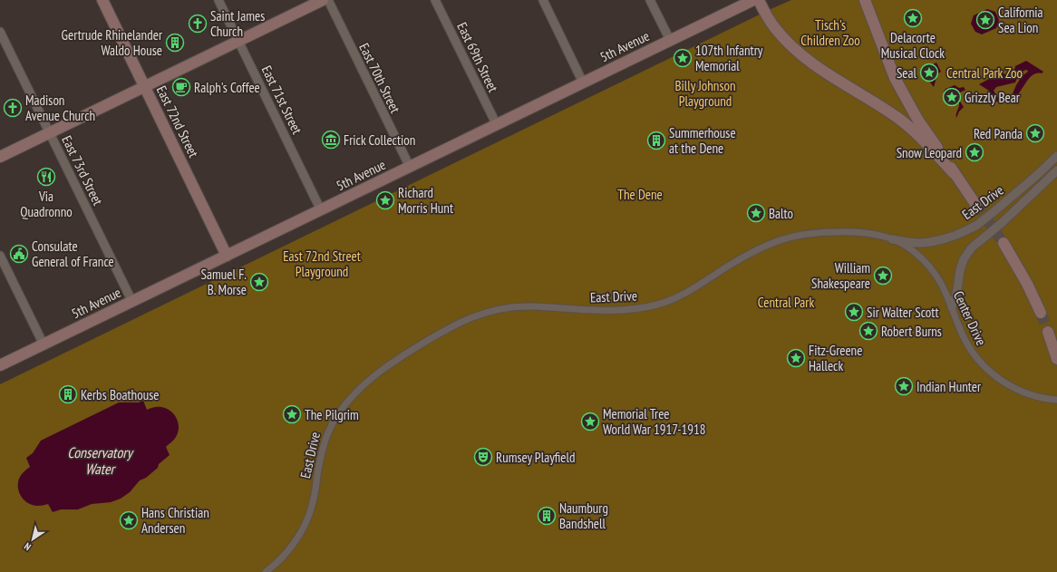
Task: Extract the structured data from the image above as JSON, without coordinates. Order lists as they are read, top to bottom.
{
  "streets": {
    "main road": ["5th Avenue", "East 72nd Street"],
    "street": [
      "East 69th Street",
      "East 70th Street",
      "East 71st Street",
      "East 73rd Street",
      "East Drive",
      "Center Drive"
    ]
  },
  "crossings": [
    ["5th Avenue", "East 69th Street"],
    ["5th Avenue", "East 70th Street"],
    ["5th Avenue", "East 71st Street"],
    ["5th Avenue", "East 72nd Street"],
    ["5th Avenue", "East 73rd Street"],
    ["East Drive", "Center Drive"]
  ],
  "water": ["Conservatory Water"],
  "parks": [
    "Tisch's Children Zoo",
    "Central Park Zoo",
    "Billy Johnson Playground",
    "The Dene",
    "East 72nd Street Playground",
    "Central Park"
  ],
  "places": {
    "place": [
      "Delacorte Musical Clock",
      "California Sea Lion",
      "107th Infantry Memorial",
      "Seal",
      "Grizzly Bear",
      "Red Panda",
      "Snow Leopard",
      "Richard Morris Hunt",
      "Balto",
      "William Shakespeare",
      "Samuel F. B. Morse",
      "Sir Walter Scott",
      "Robert Burns",
      "Fitz-Greene Halleck",
      "Indian Hunter",
      "The Pilgrim",
      "Memorial Tree World War 1917-1918",
      "Hans Christian Andersen"
    ],
    "church": ["Saint James Church", "Madison Avenue Church"],
    "building": [
      "Gertrude Rhinelander Waldo House",
      "Summerhouse at the Dene",
      "Kerbs Boathouse",
      "Naumburg Bandshell"
    ],
    "cafe": ["Ralph's Coffee"],
    "museum": ["Frick Collection"],
    "restaurant": ["Via Quadronno"],
    "public building": ["Consulate General of France"],
    "theatre": ["Rumsey Playfield"]
  },
  "north": "bottom left"
}
